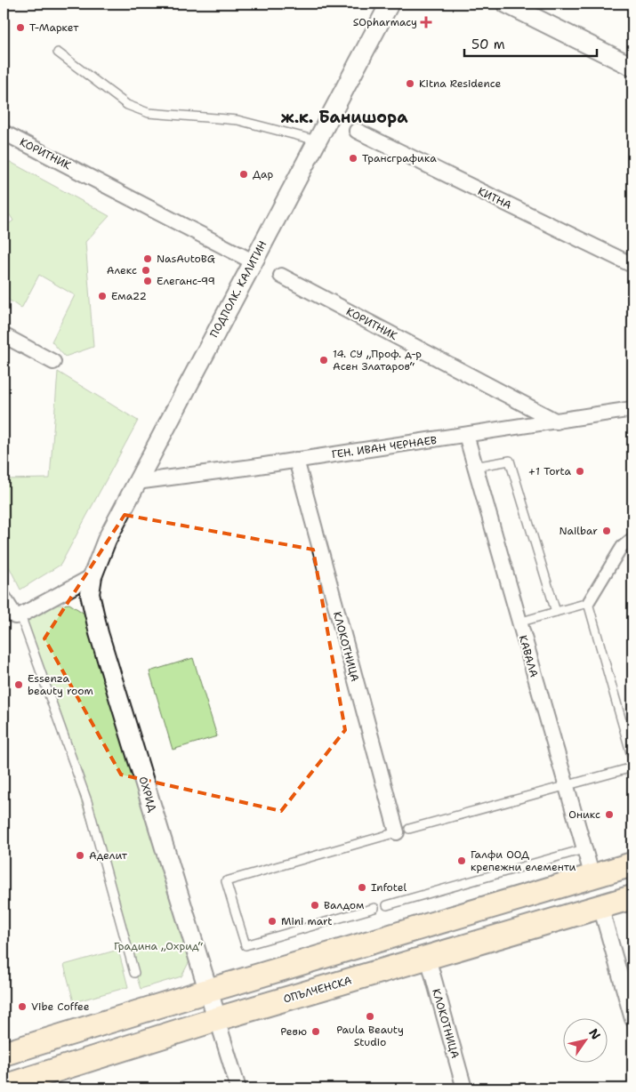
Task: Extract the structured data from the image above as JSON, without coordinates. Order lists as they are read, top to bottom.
{
  "streets": {
    "main road": ["ОПЪЛЧЕНСКА"],
    "street": [
      "КОРИТНИК",
      "КИТНА",
      "ПОДПОЛК. КАЛИТИН",
      "ГЕН. ИВАН ЧЕРНАЕВ",
      "КЛОКОТНИЦА",
      "КАВАЛА",
      "ОХРИД"
    ]
  },
  "crossings": [
    ["КОРИТНИК", "ПОДПОЛК. КАЛИТИН"],
    ["КОРИТНИК", "ГЕН. ИВАН ЧЕРНАЕВ"],
    ["ПОДПОЛК. КАЛИТИН", "ГЕН. ИВАН ЧЕРНАЕВ"],
    ["ПОДПОЛК. КАЛИТИН", "ОХРИД"],
    ["ГЕН. ИВАН ЧЕРНАЕВ", "КЛОКОТНИЦА"],
    ["ГЕН. ИВАН ЧЕРНАЕВ", "КАВАЛА"],
    ["КЛОКОТНИЦА", "ОПЪЛЧЕНСКА"],
    ["ОХРИД", "ОПЪЛЧЕНСКА"]
  ],
  "districts": ["ж.к. Банишора"],
  "parks": ["Градина „Охрид“"],
  "places": {
    "health": ["SOpharmacy"],
    "other": [
      "Т-Маркет",
      "Kitna Residence",
      "Трансграфика",
      "Дар",
      "NasAutoBG",
      "Алекс",
      "Елеганс-99",
      "Ема22",
      "14. СУ „Проф. д-р Асен Златаров“",
      "+1 Torta",
      "Nailbar",
      "Essenza beauty room",
      "Оникс",
      "Аделит",
      "Галфи ООД крепежни елементи",
      "Infotel",
      "Валдом",
      "Mini mart",
      "Vibe Coffee",
      "Paula Beauty Studio",
      "Ревю"
    ]
  },
  "scale_bar": "50 m",
  "north": "top right"
}
